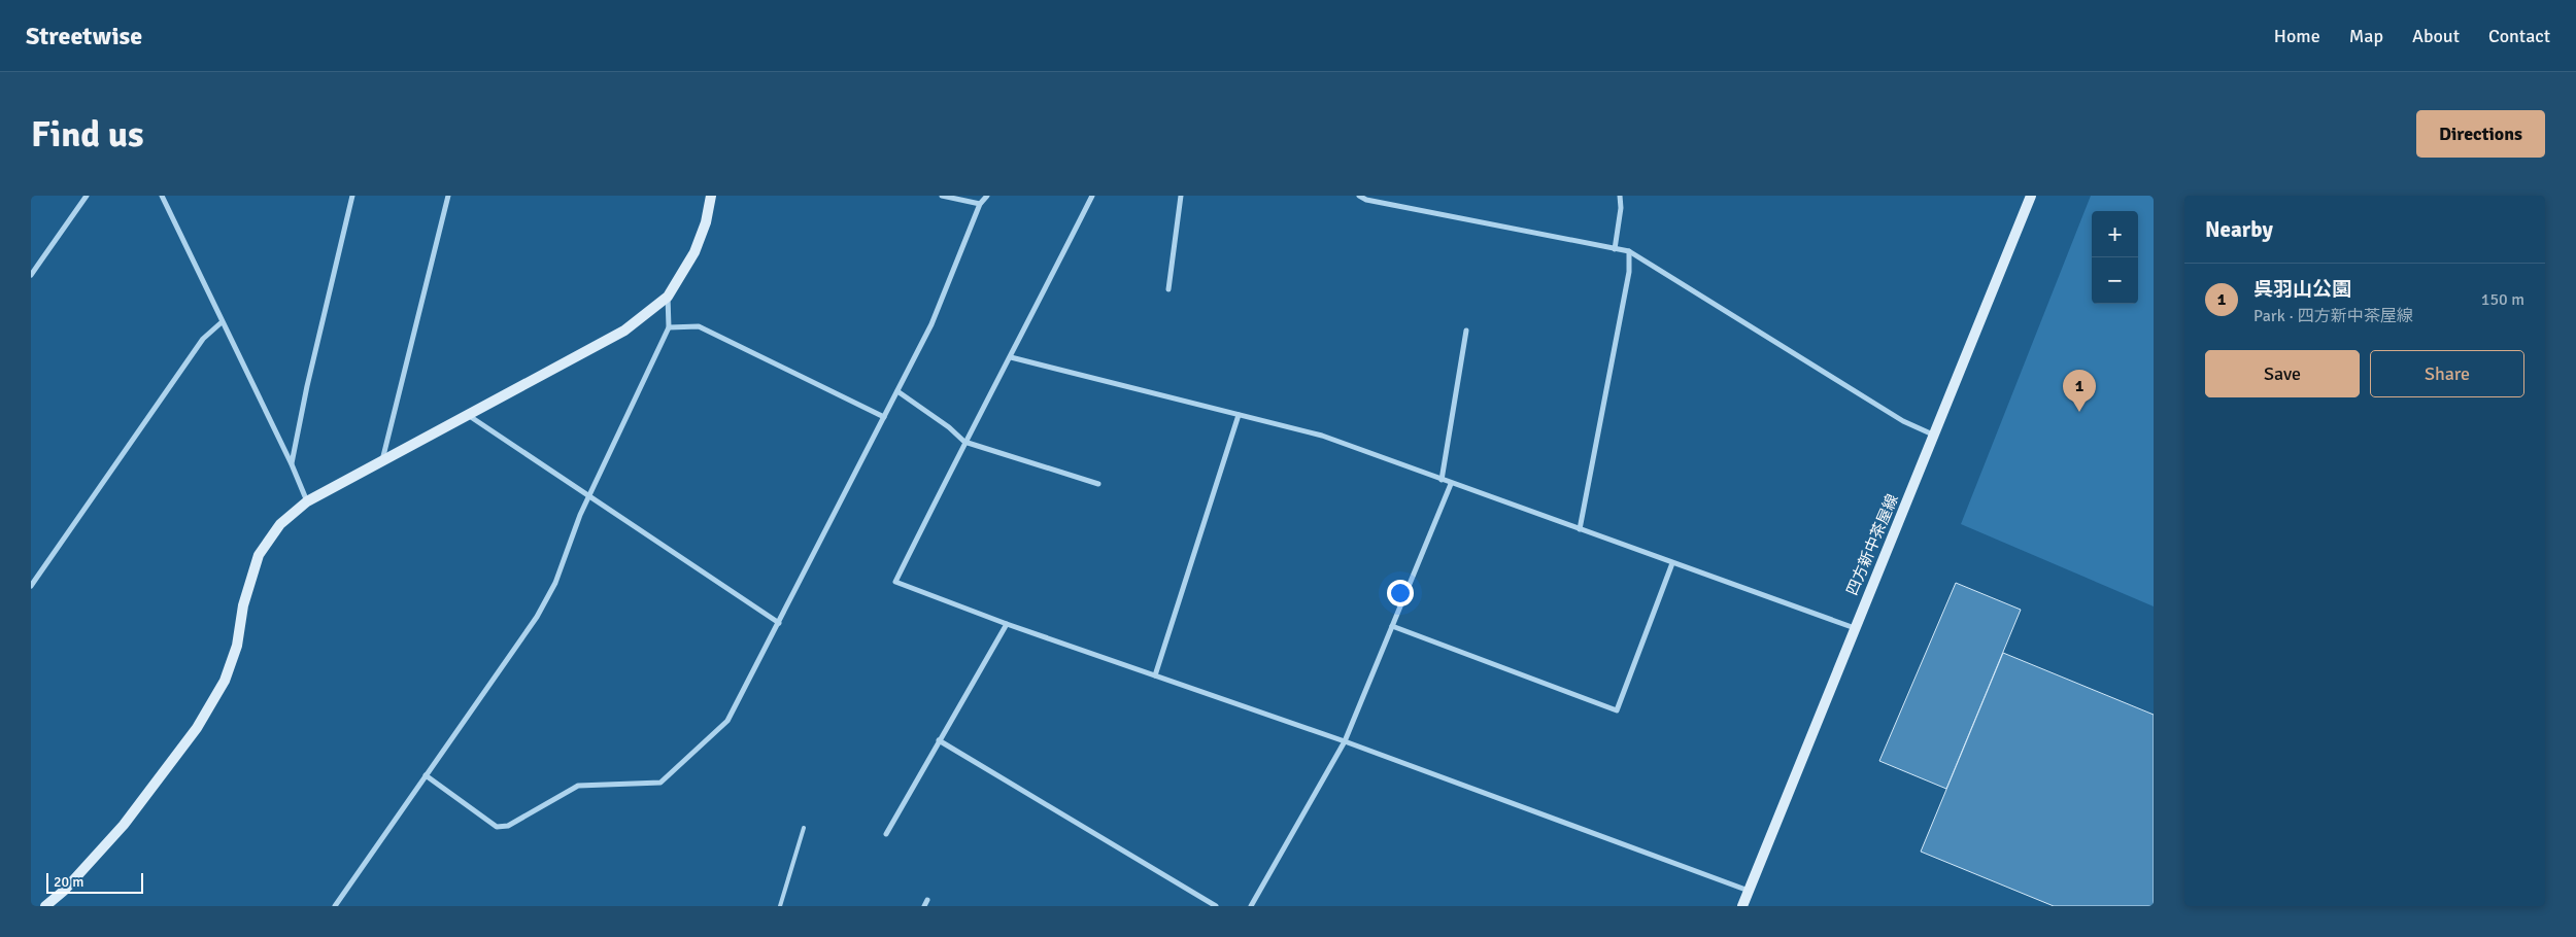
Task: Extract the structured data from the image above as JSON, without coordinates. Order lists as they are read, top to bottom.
{
  "streets": {
    "street": ["四方新中茶屋線"]
  },
  "scale_bar": "20 m",
  "page": {
    "header": "Streetwise",
    "nav": [
      "Home",
      "Map",
      "About",
      "Contact"
    ],
    "buttons": [
      "Directions",
      ["Save", "Share"]
    ],
    "title": "Find us",
    "heading": "Nearby",
    "map_buttons": ["+", "−"],
    "list": [
      {
        "mark": "1",
        "name": "呉羽山公園",
        "note": "Park · 四方新中茶屋線",
        "value": "150 m"
      }
    ],
    "pins": "1",
    "scale": "20 m"
  }
}
